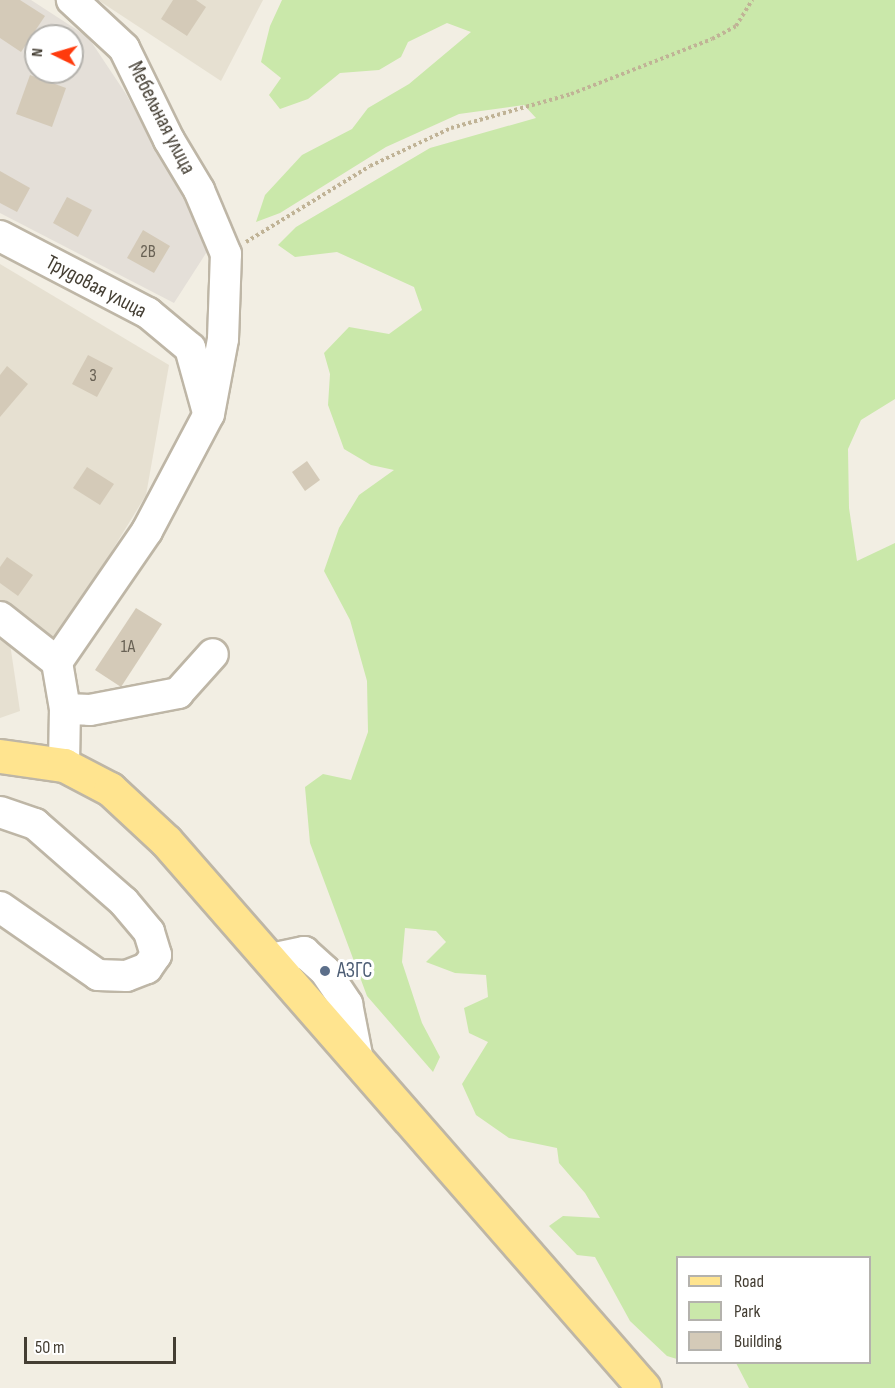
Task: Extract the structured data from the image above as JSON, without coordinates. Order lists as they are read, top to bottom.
{
  "streets": {
    "street": ["Мебельная улица", "Трудовая улица"]
  },
  "places": ["АЗГС"],
  "house_numbers": ["2В", "3", "1А"],
  "legend": ["Road", "Park", "Building"],
  "scale_bar": "50 m",
  "north": "left"
}
